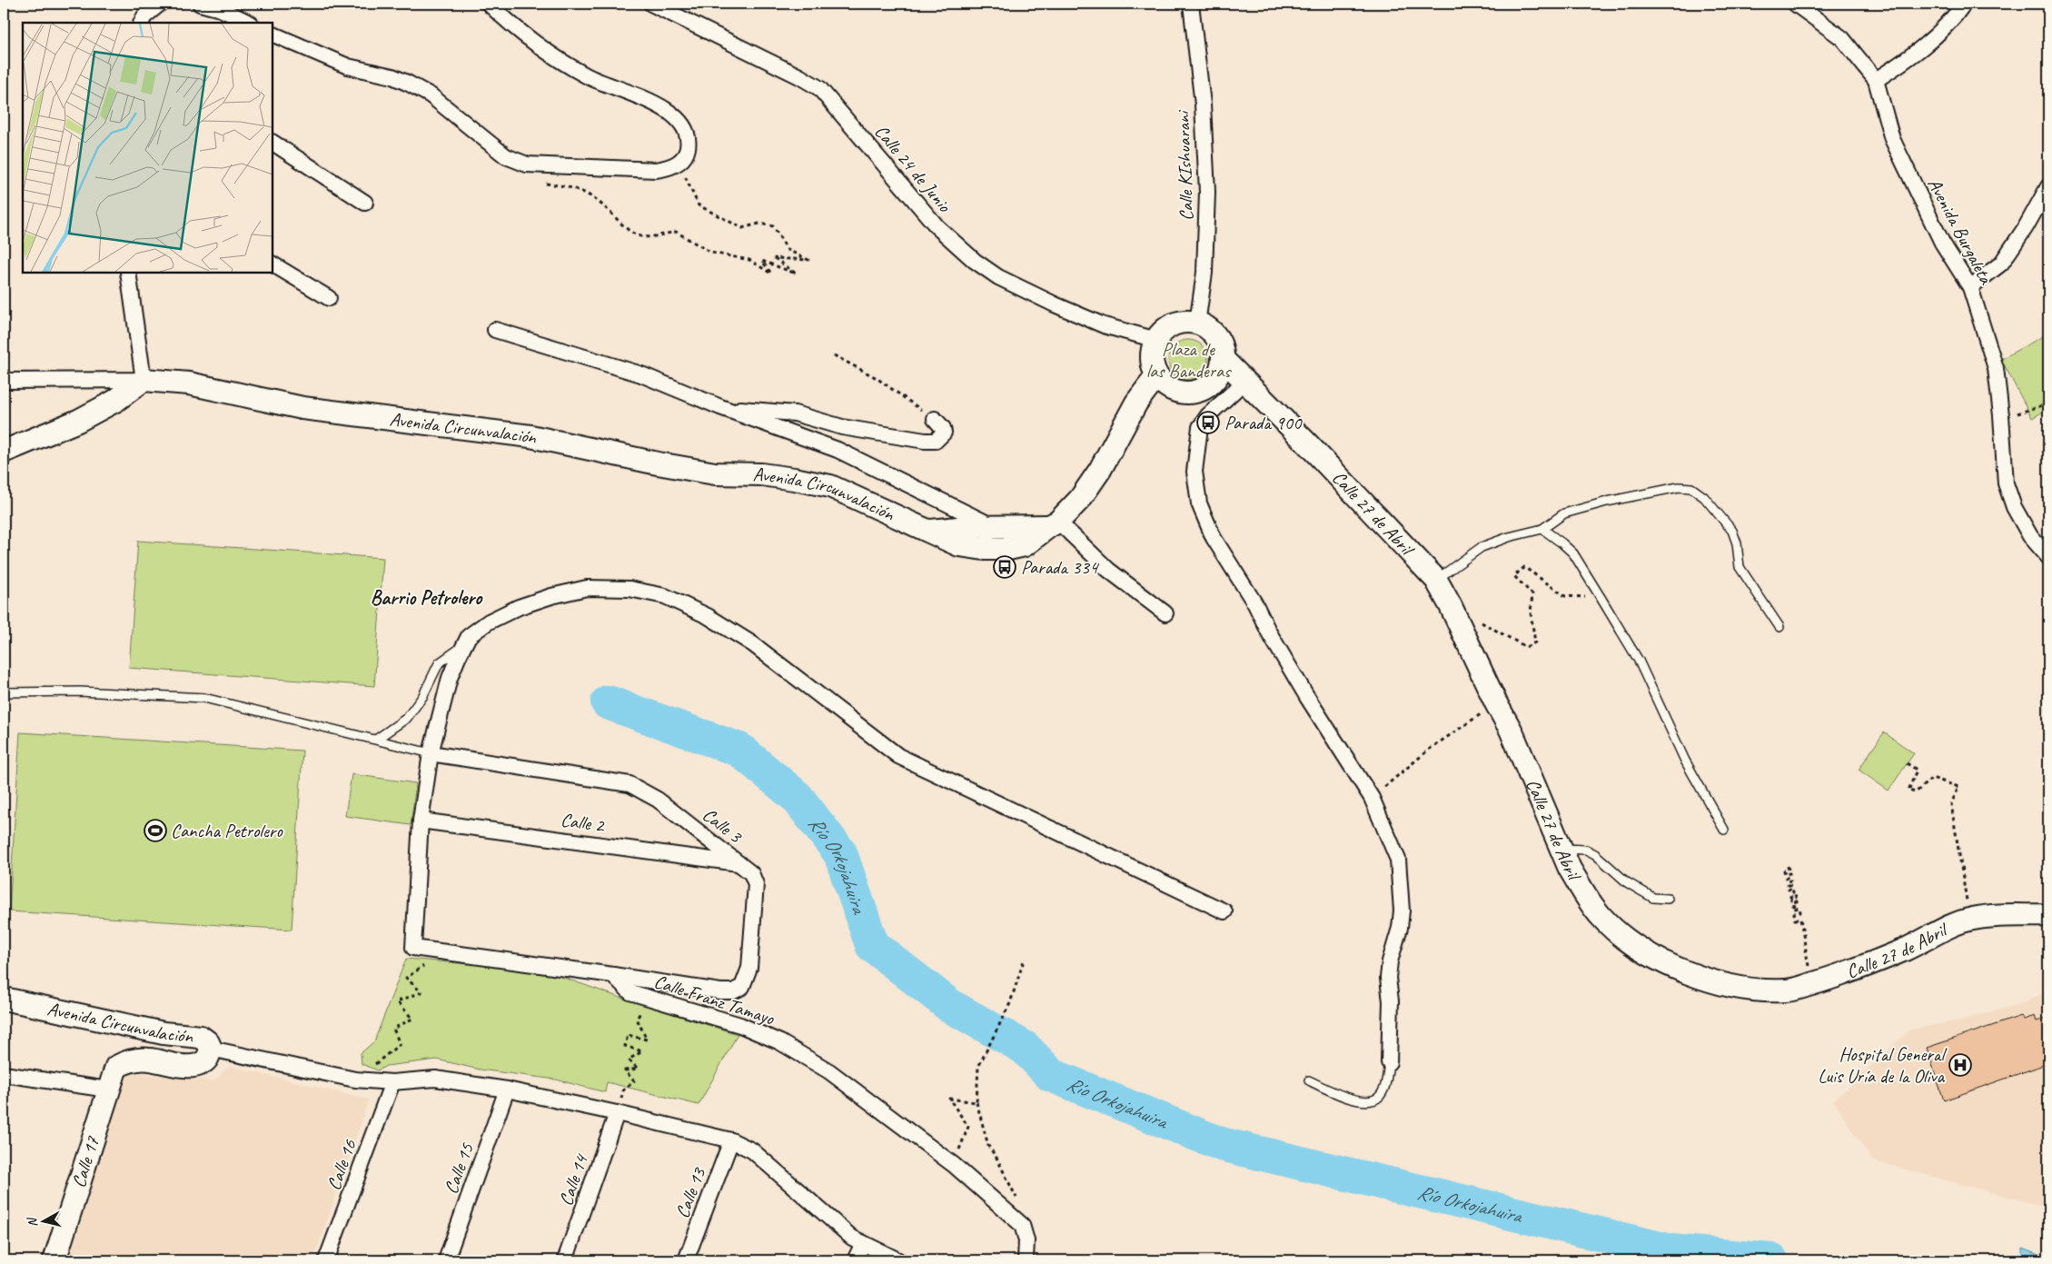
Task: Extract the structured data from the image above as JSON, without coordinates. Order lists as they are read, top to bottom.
{
  "streets": {
    "main road": ["Avenida Circunvalación", "Calle 27 de Abril", "Calle 17"],
    "street": [
      "Calle KIshuarani",
      "Calle 24 de Junio",
      "Avenida Burgaleta",
      "Calle 2",
      "Calle 3",
      "Calle Franz Tamayo",
      "Calle 16",
      "Calle 15",
      "Calle 14",
      "Calle 13"
    ]
  },
  "crossings": [
    ["Calle KIshuarani", "Calle 24 de Junio"],
    ["Calle KIshuarani", "Avenida Circunvalación"],
    ["Calle KIshuarani", "Calle 27 de Abril"],
    ["Calle 24 de Junio", "Avenida Circunvalación"],
    ["Calle 24 de Junio", "Calle 27 de Abril"],
    ["Avenida Circunvalación", "Calle 27 de Abril"],
    ["Avenida Circunvalación", "Calle 17"],
    ["Calle 2", "Calle 3"],
    ["Calle 3", "Calle Franz Tamayo"]
  ],
  "districts": ["Barrio Petrolero"],
  "water": ["Río Orkojahuira"],
  "parks": ["Plaza de las Banderas"],
  "places": {
    "bus stop": ["Parada 900", "Parada 334"],
    "sports": ["Cancha Petrolero"],
    "hospital": ["Hospital General Luis Uría de la Oliva"]
  },
  "north": "left"
}
